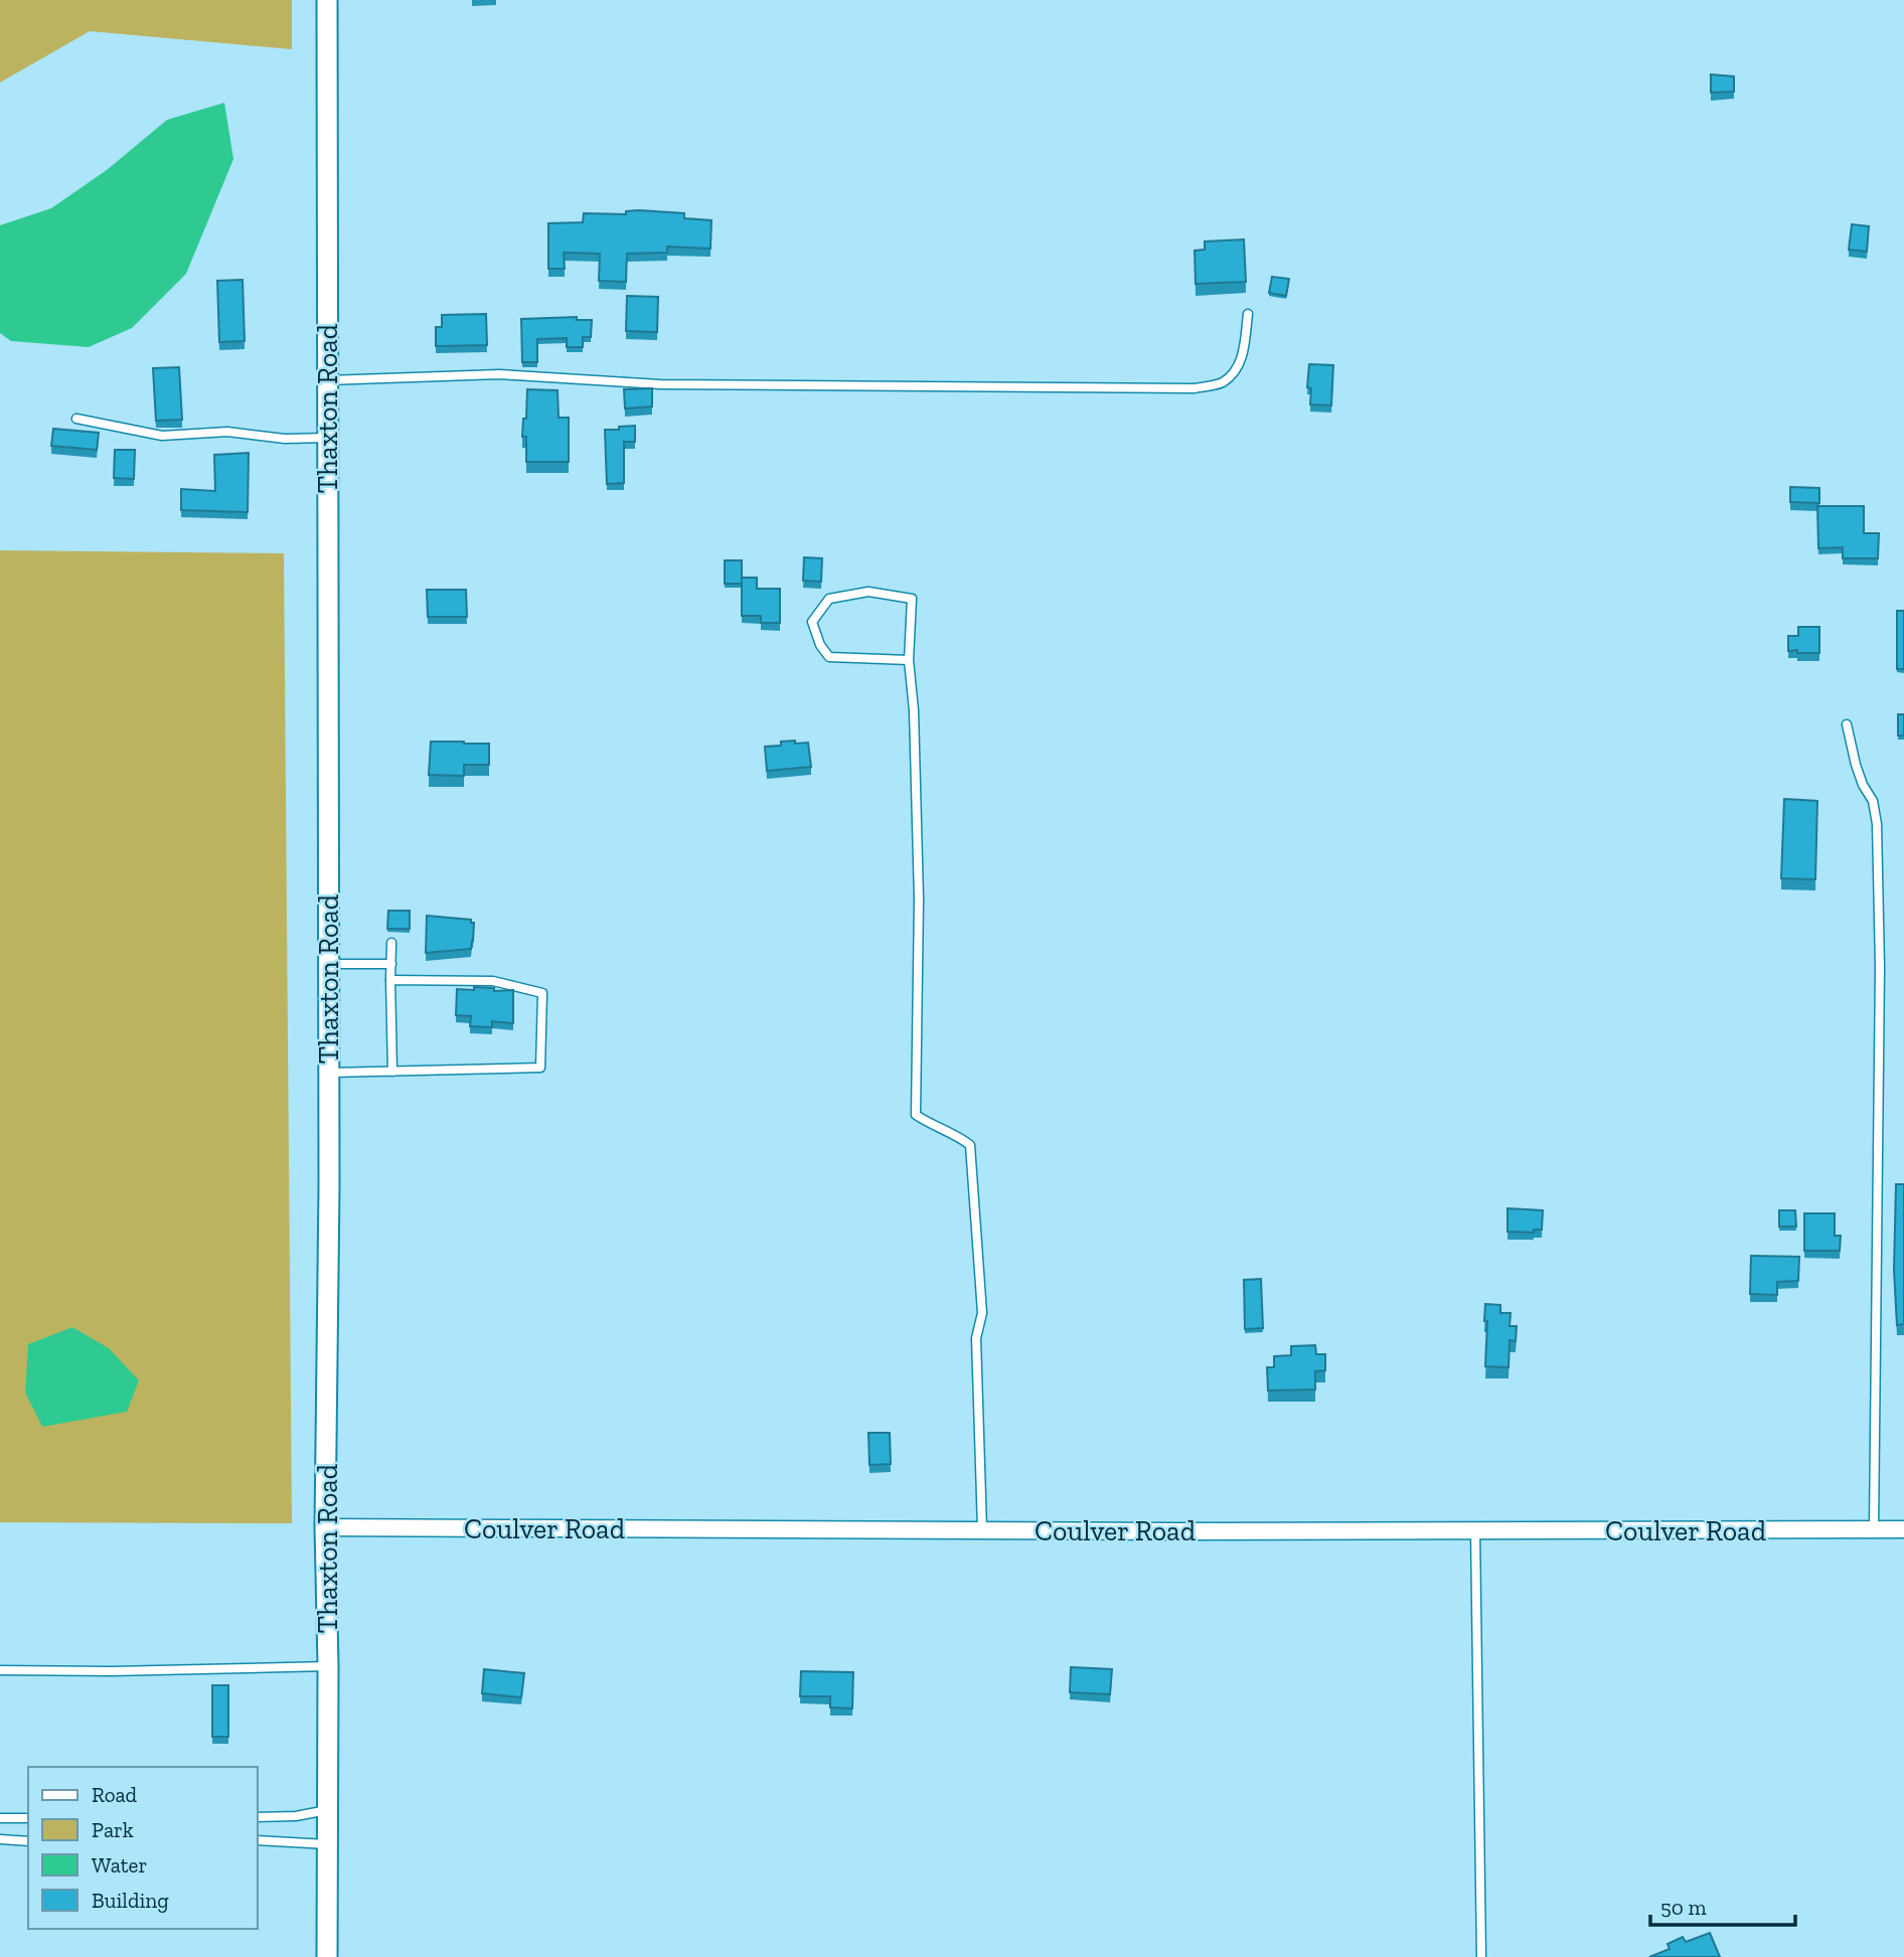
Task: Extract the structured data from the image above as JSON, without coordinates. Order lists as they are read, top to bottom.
{
  "streets": {
    "street": ["Thaxton Road", "Coulver Road"]
  },
  "crossings": [
    ["Thaxton Road", "Coulver Road"]
  ],
  "legend": [
    "Road",
    "Park",
    "Water",
    "Building"
  ],
  "scale_bar": "50 m"
}
